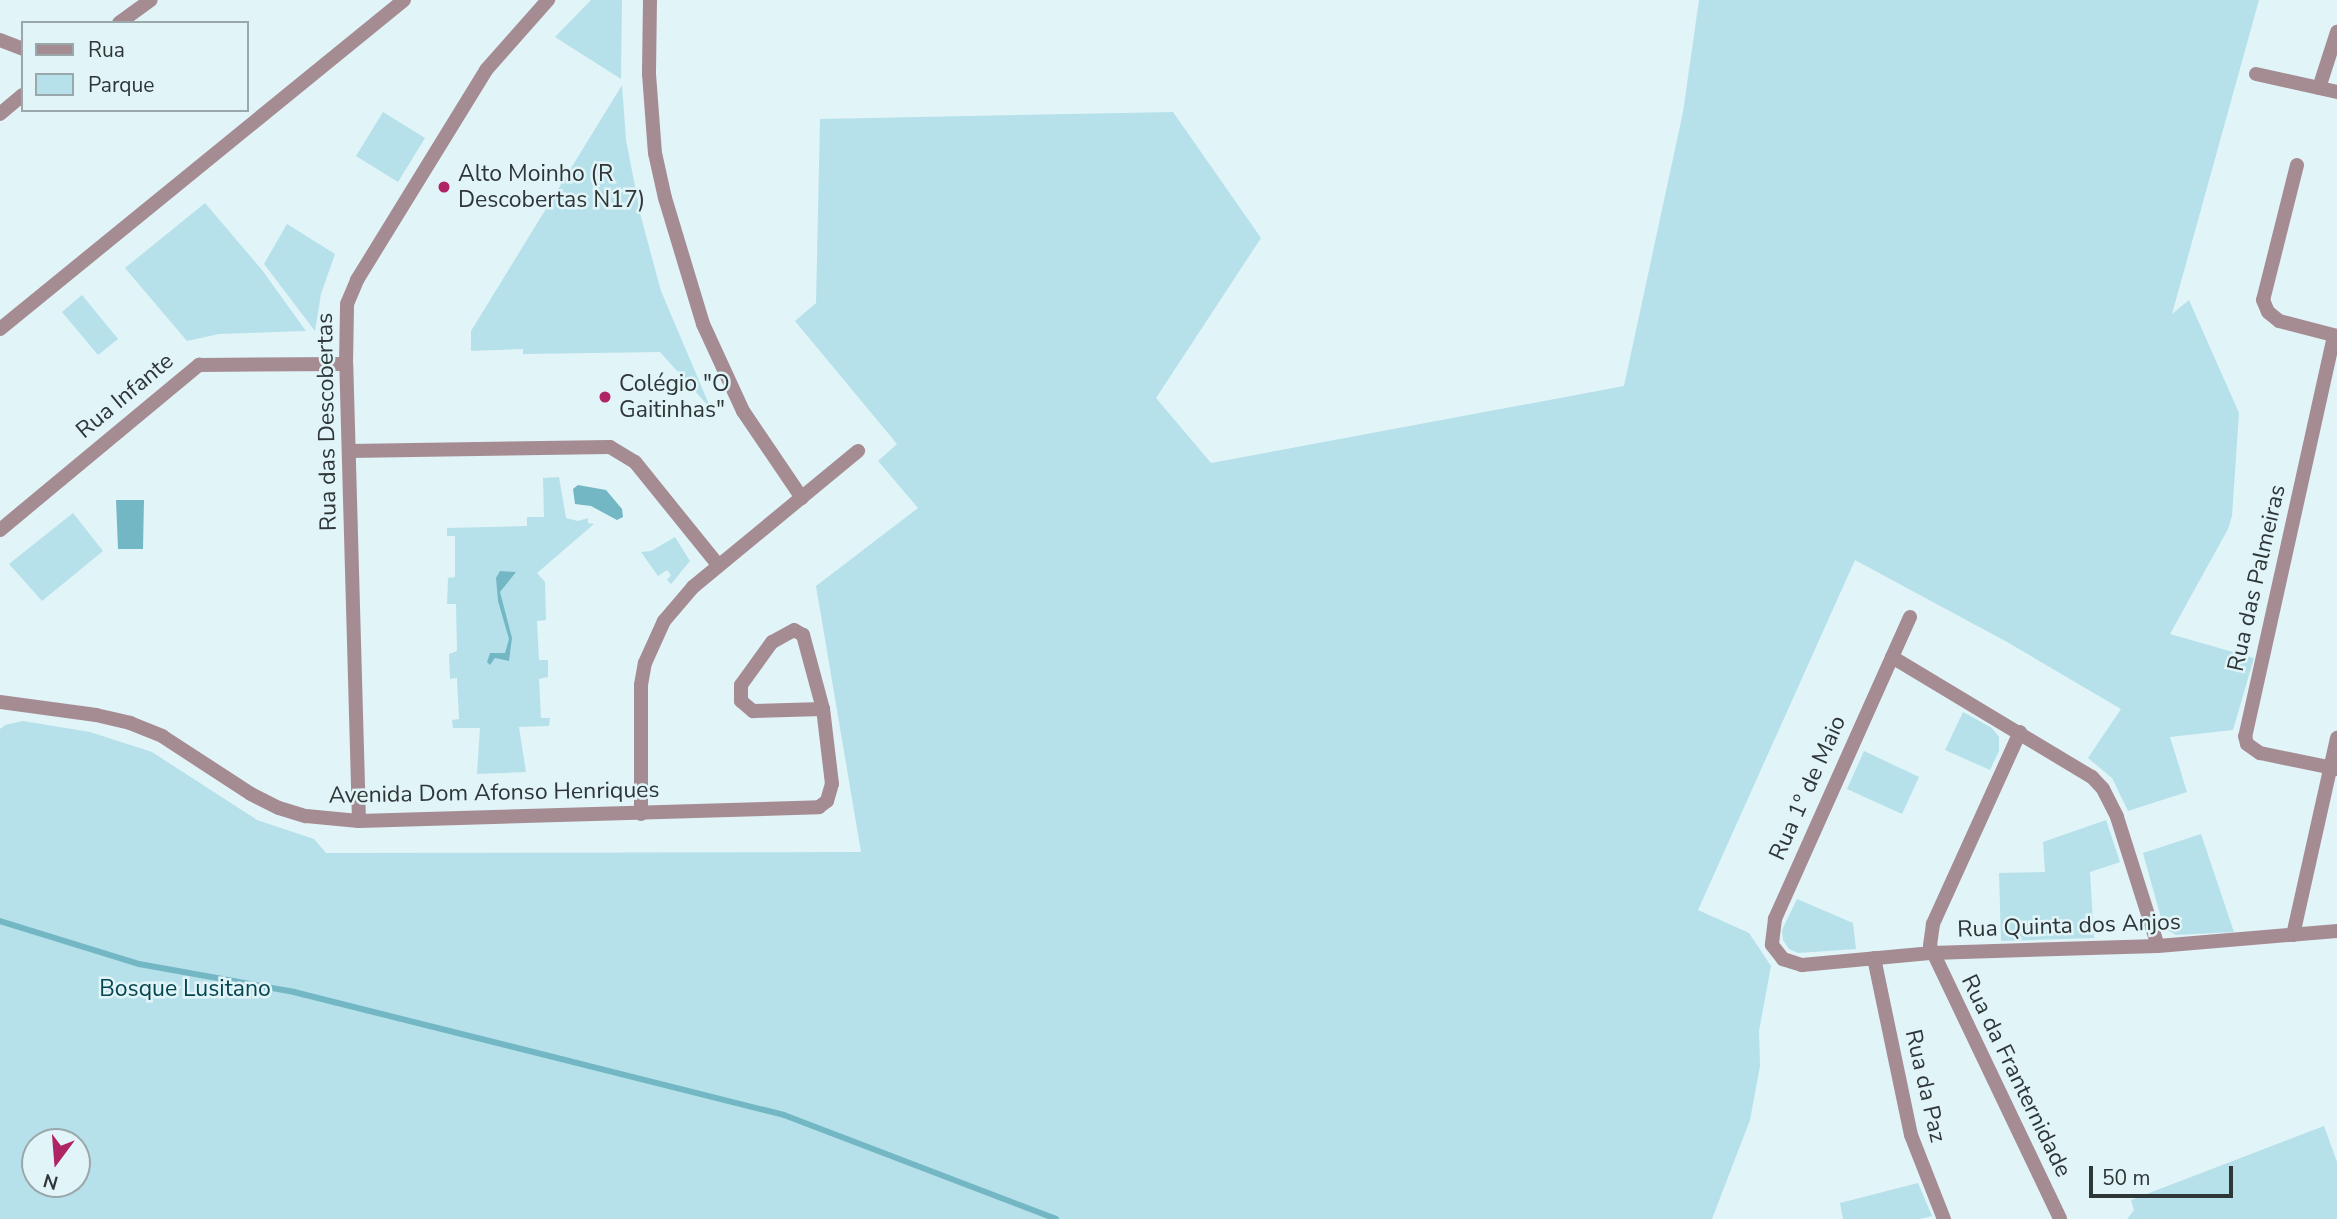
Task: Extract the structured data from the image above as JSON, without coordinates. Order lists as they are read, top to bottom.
{
  "streets": {
    "street": [
      "Rua Infante",
      "Rua das Descobertas",
      "Rua das Palmeiras",
      "Rua 1º de Maio",
      "Avenida Dom Afonso Henriques",
      "Rua Quinta dos Anjos",
      "Rua da Franternidade",
      "Rua da Paz"
    ]
  },
  "crossings": [
    ["Rua Infante", "Rua das Descobertas"],
    ["Rua das Descobertas", "Avenida Dom Afonso Henriques"],
    ["Rua 1º de Maio", "Rua Quinta dos Anjos"],
    ["Rua Quinta dos Anjos", "Rua da Franternidade"],
    ["Rua Quinta dos Anjos", "Rua da Paz"]
  ],
  "parks": ["Bosque Lusitano"],
  "places": ["Alto Moinho (R Descobertas N17)", "Colégio \"O Gaitinhas\""],
  "legend": ["Rua", "Parque"],
  "scale_bar": "50 m",
  "north": "bottom"
}
